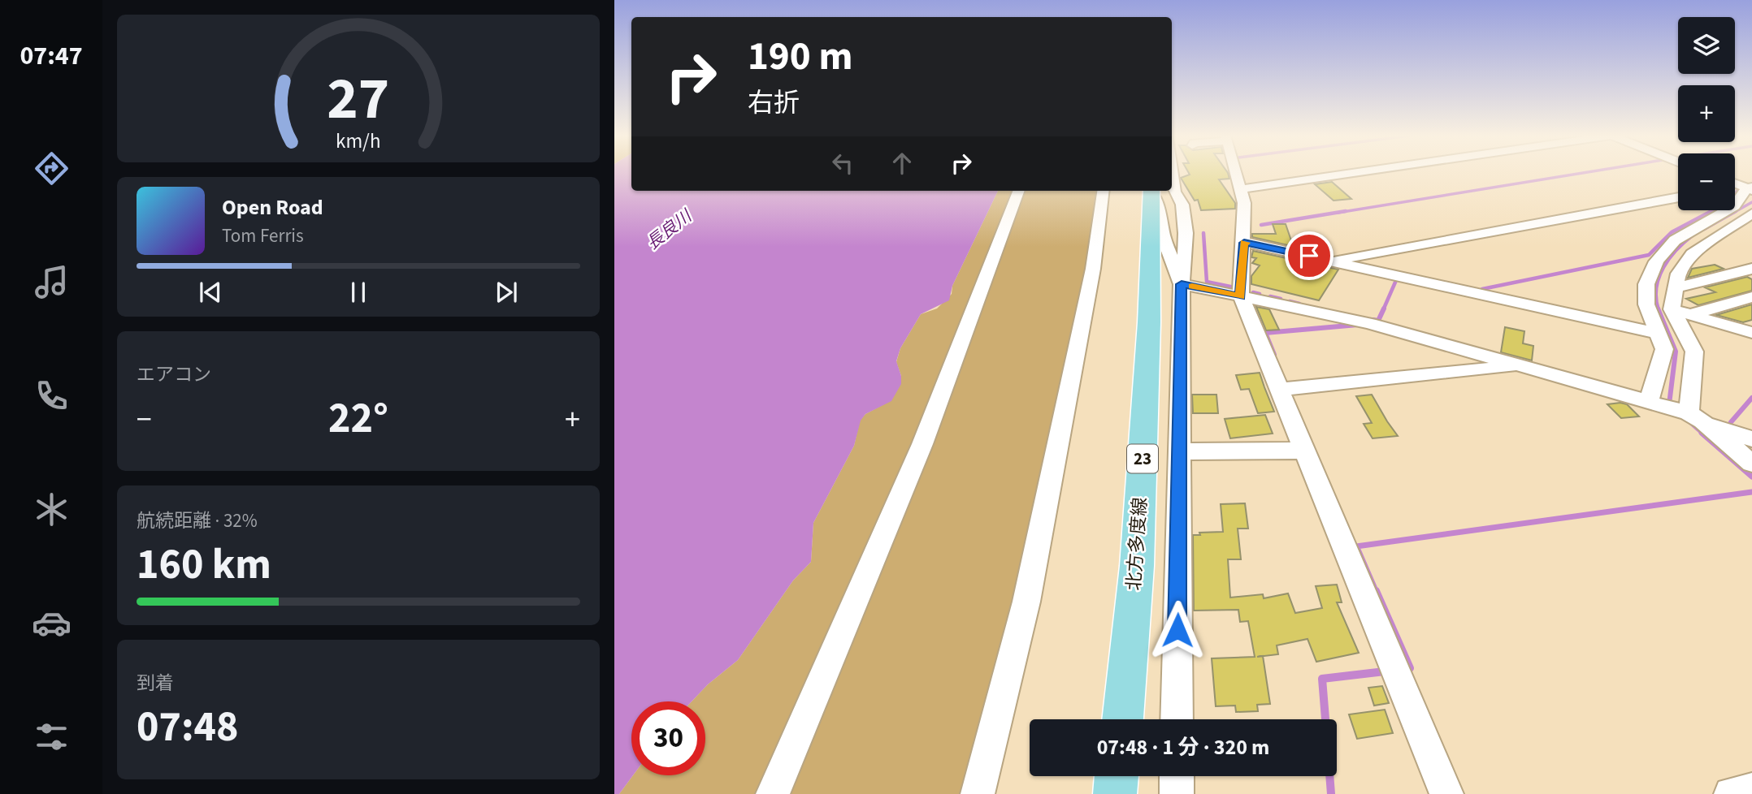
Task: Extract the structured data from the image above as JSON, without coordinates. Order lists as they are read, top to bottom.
{
  "streets": {
    "main road": ["23", "北方多度線"]
  },
  "water": ["長良川"],
  "page": {
    "tabs": "07:47",
    "map_buttons": ["+", "−"],
    "turn": ["190 m", "右折"],
    "song": ["Open Road", "Tom Ferris"],
    "tile": [
      "エアコン",
      ["航続距離 · 32%", "160 km"],
      ["到着", "07:48"]
    ],
    "heat": ["−", "22°", "+"],
    "limit": "30",
    "trip": "07:48 · 1 分 · 320 m",
    "gauge": ["27", "km/h"]
  }
}
